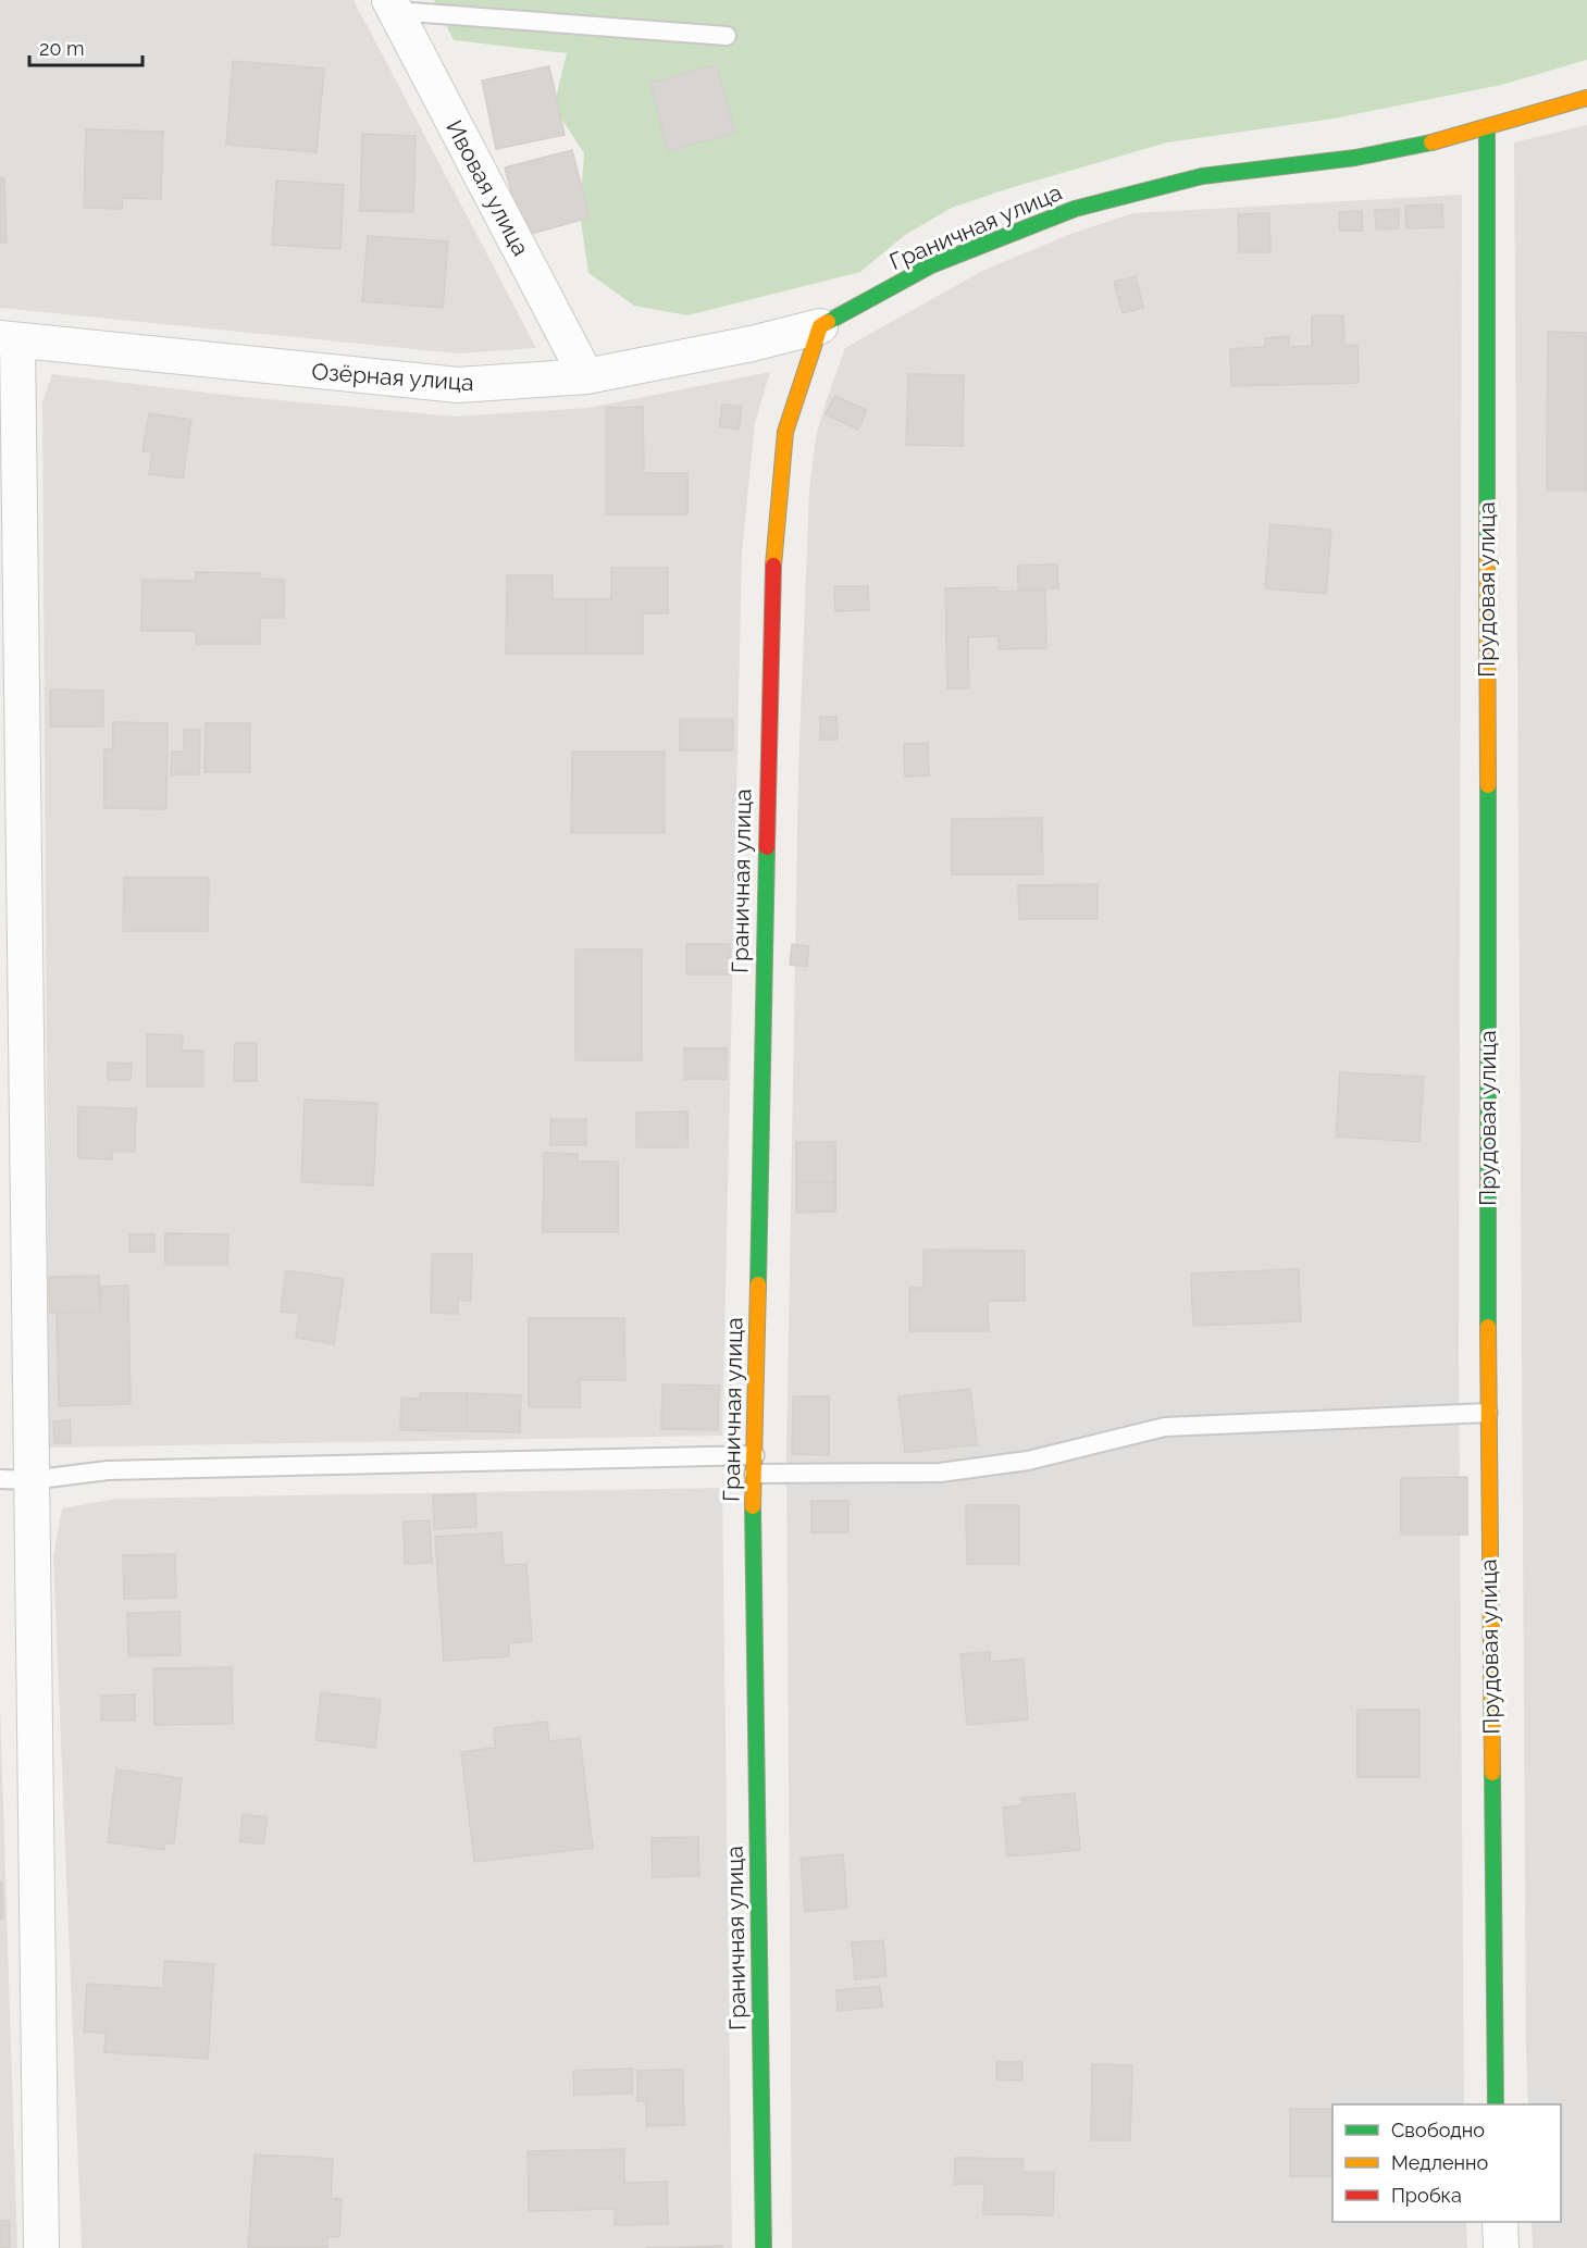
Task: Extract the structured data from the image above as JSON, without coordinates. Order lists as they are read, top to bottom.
{
  "streets": {
    "street": [
      "Ивовая улица",
      "Граничная улица",
      "Озёрная улица",
      "Прудовая улица"
    ]
  },
  "crossings": [
    ["Ивовая улица", "Озёрная улица"],
    ["Граничная улица", "Озёрная улица"],
    ["Граничная улица", "Прудовая улица"]
  ],
  "legend": ["Свободно", "Медленно", "Пробка"],
  "scale_bar": "20 m"
}
